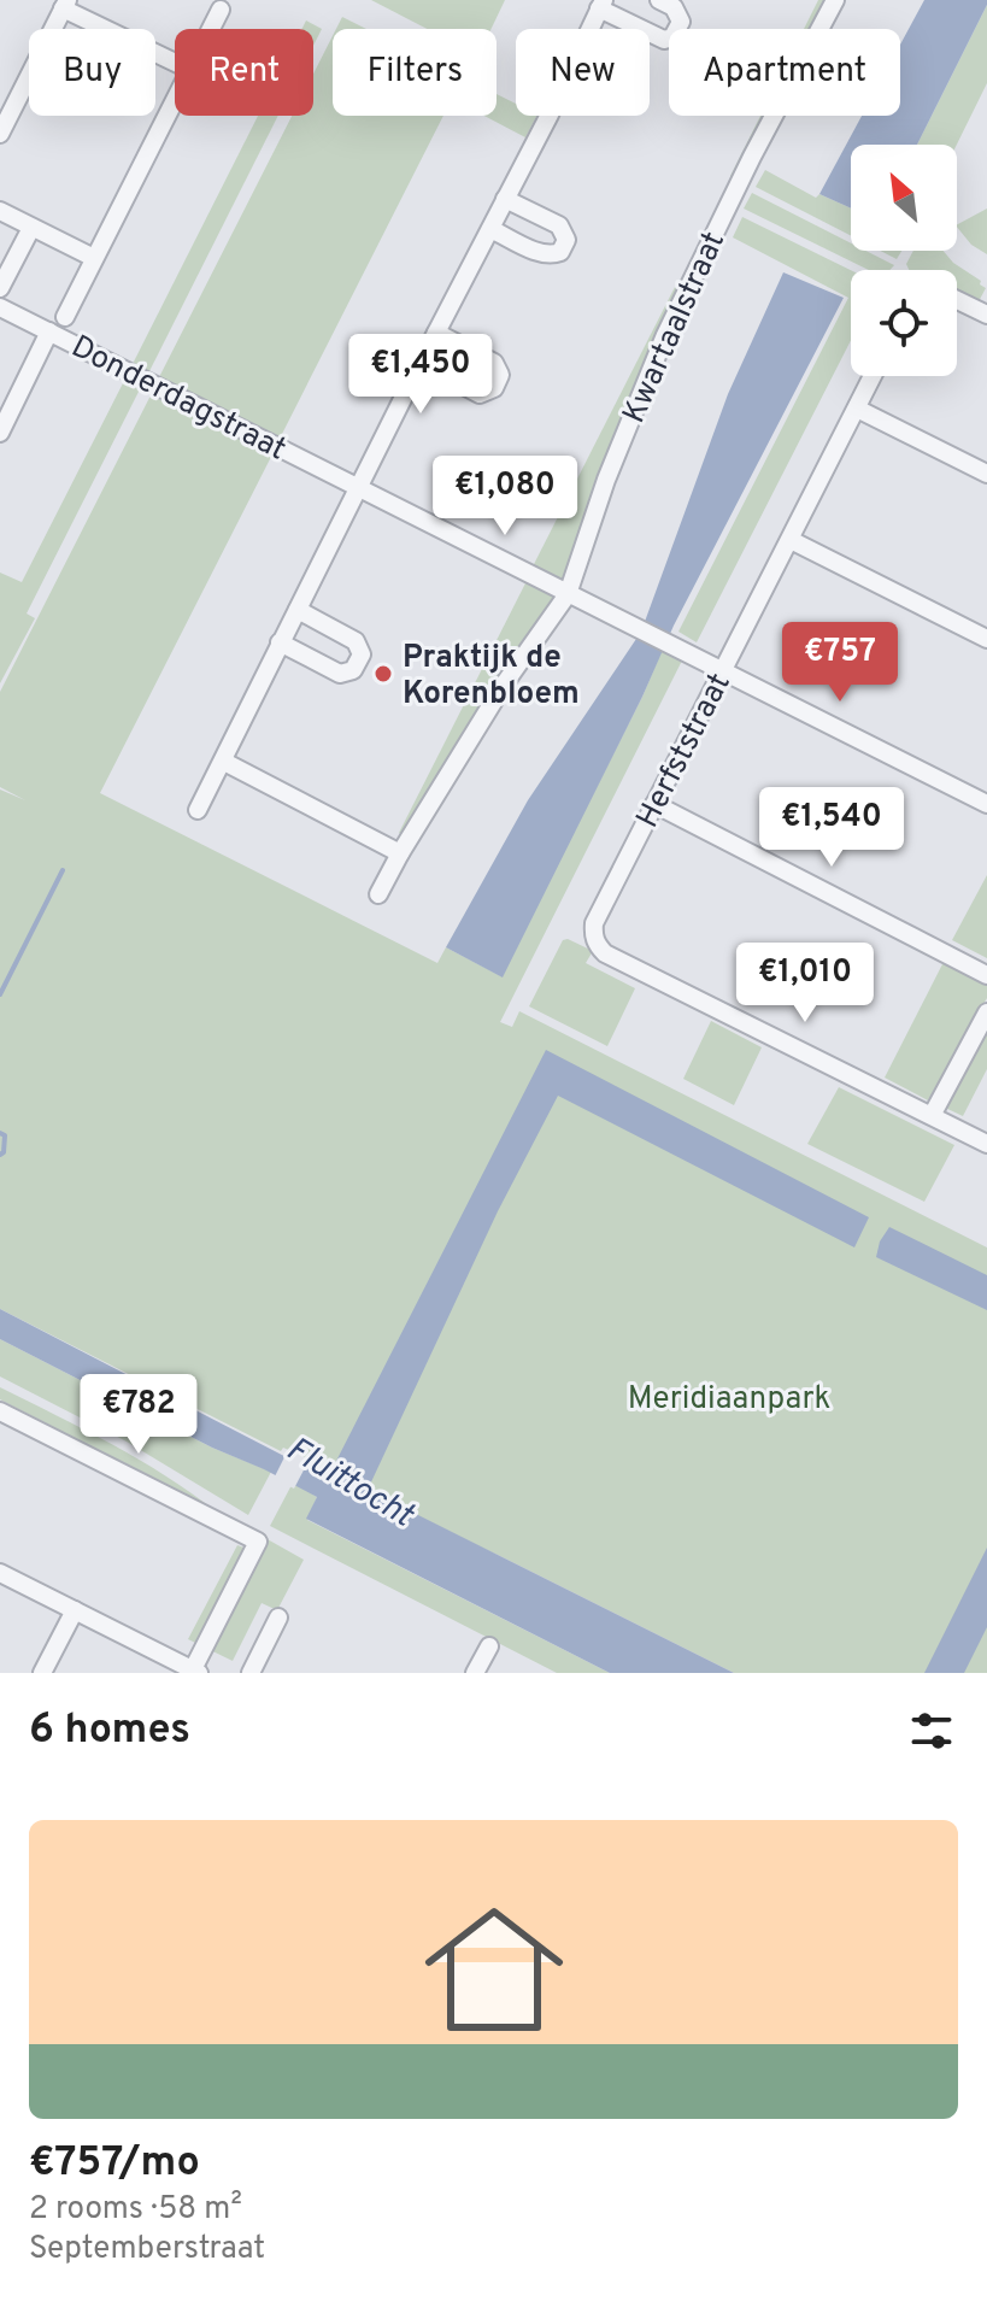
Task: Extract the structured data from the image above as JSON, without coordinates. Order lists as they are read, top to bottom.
{
  "streets": {
    "street": ["Kwartaalstraat", "Donderdagstraat", "Herfststraat"]
  },
  "crossings": [
    ["Kwartaalstraat", "Donderdagstraat"],
    ["Donderdagstraat", "Herfststraat"]
  ],
  "water": ["Fluittocht"],
  "parks": ["Meridiaanpark"],
  "places": ["Praktijk de Korenbloem"],
  "north": "top left",
  "page": {
    "chip": [
      "Buy",
      "Rent",
      "Filters",
      "New",
      "Apartment"
    ],
    "price": [
      "€1,450",
      "€1,080",
      "€757",
      "€1,540",
      "€1,010",
      "€782"
    ],
    "heading": "6 homes",
    "list": [
      {
        "name": "€757/mo",
        "note": "2 rooms · 58 m² · Septemberstraat"
      }
    ]
  }
}
